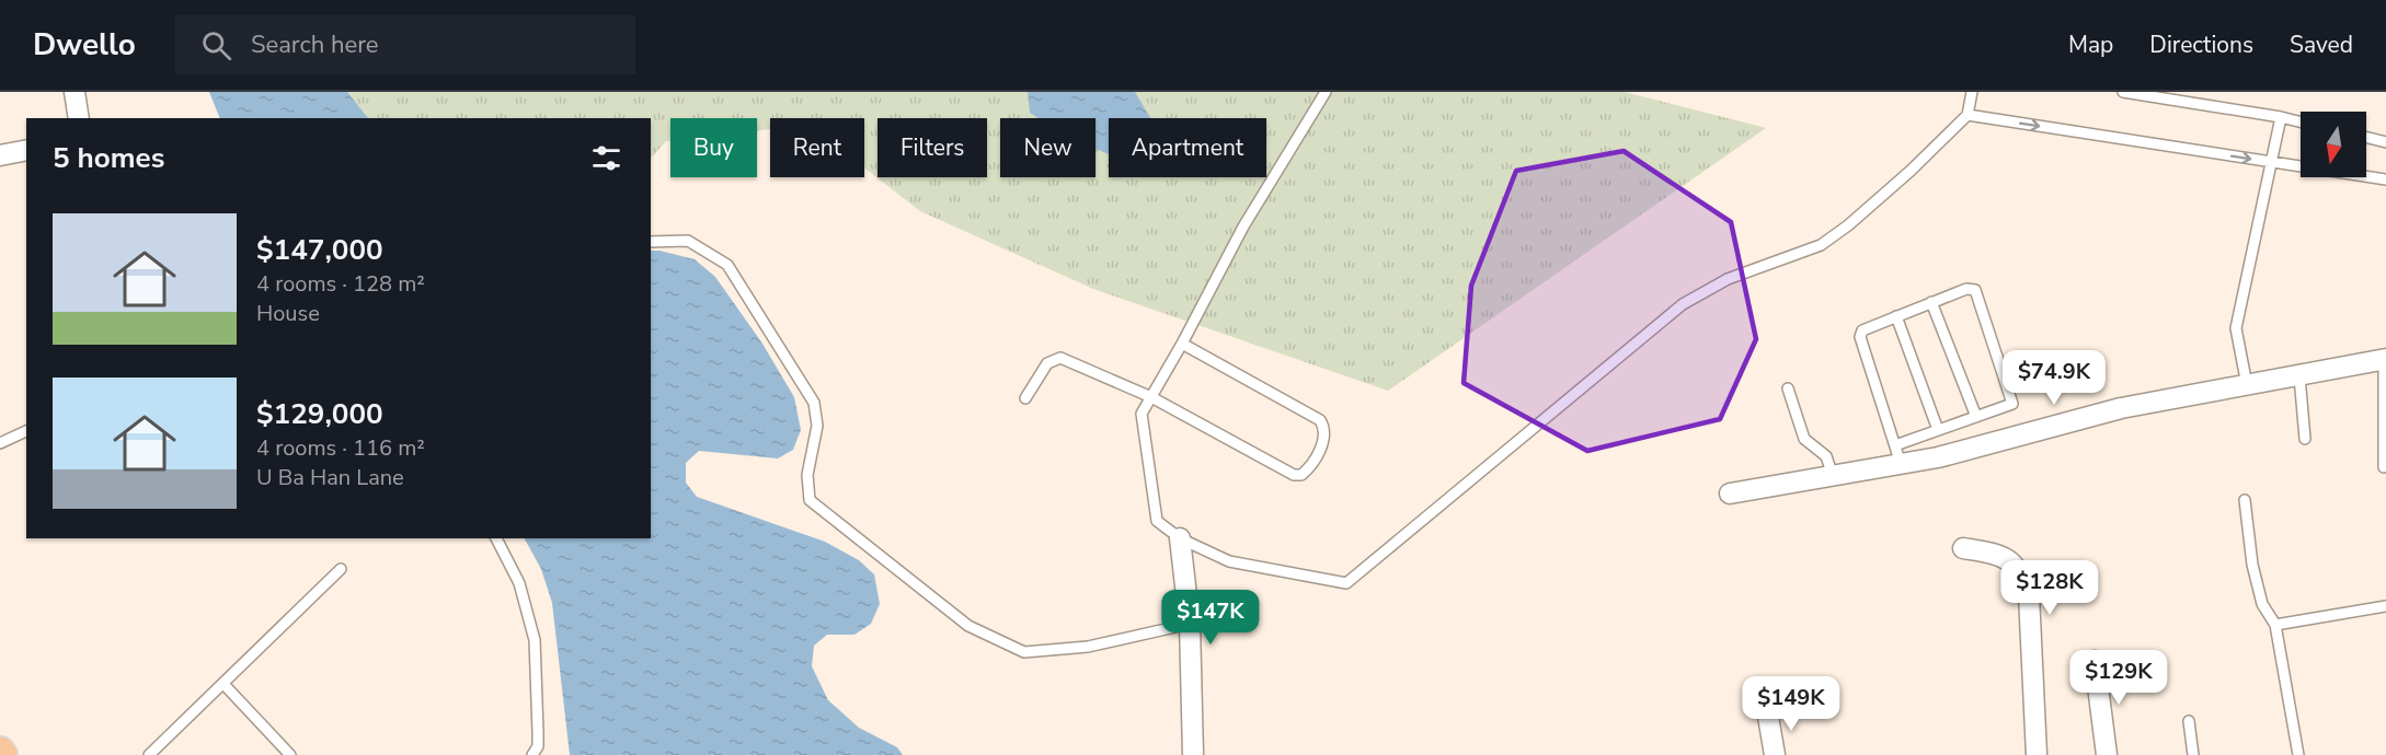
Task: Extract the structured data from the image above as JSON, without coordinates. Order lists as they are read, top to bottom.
{
  "north": "bottom",
  "page": {
    "header": "Dwello",
    "search": "Search here",
    "nav": ["Map", "Directions", "Saved"],
    "chip": [
      "Buy",
      "Rent",
      "Filters",
      "New",
      "Apartment"
    ],
    "heading": "5 homes",
    "list": [
      {
        "name": "$147,000",
        "note": "4 rooms · 128 m² · House"
      },
      {
        "name": "$129,000",
        "note": "4 rooms · 116 m² · U Ba Han Lane"
      }
    ],
    "price": [
      "$74.9K",
      "$128K",
      "$147K",
      "$129K",
      "$149K"
    ]
  }
}
